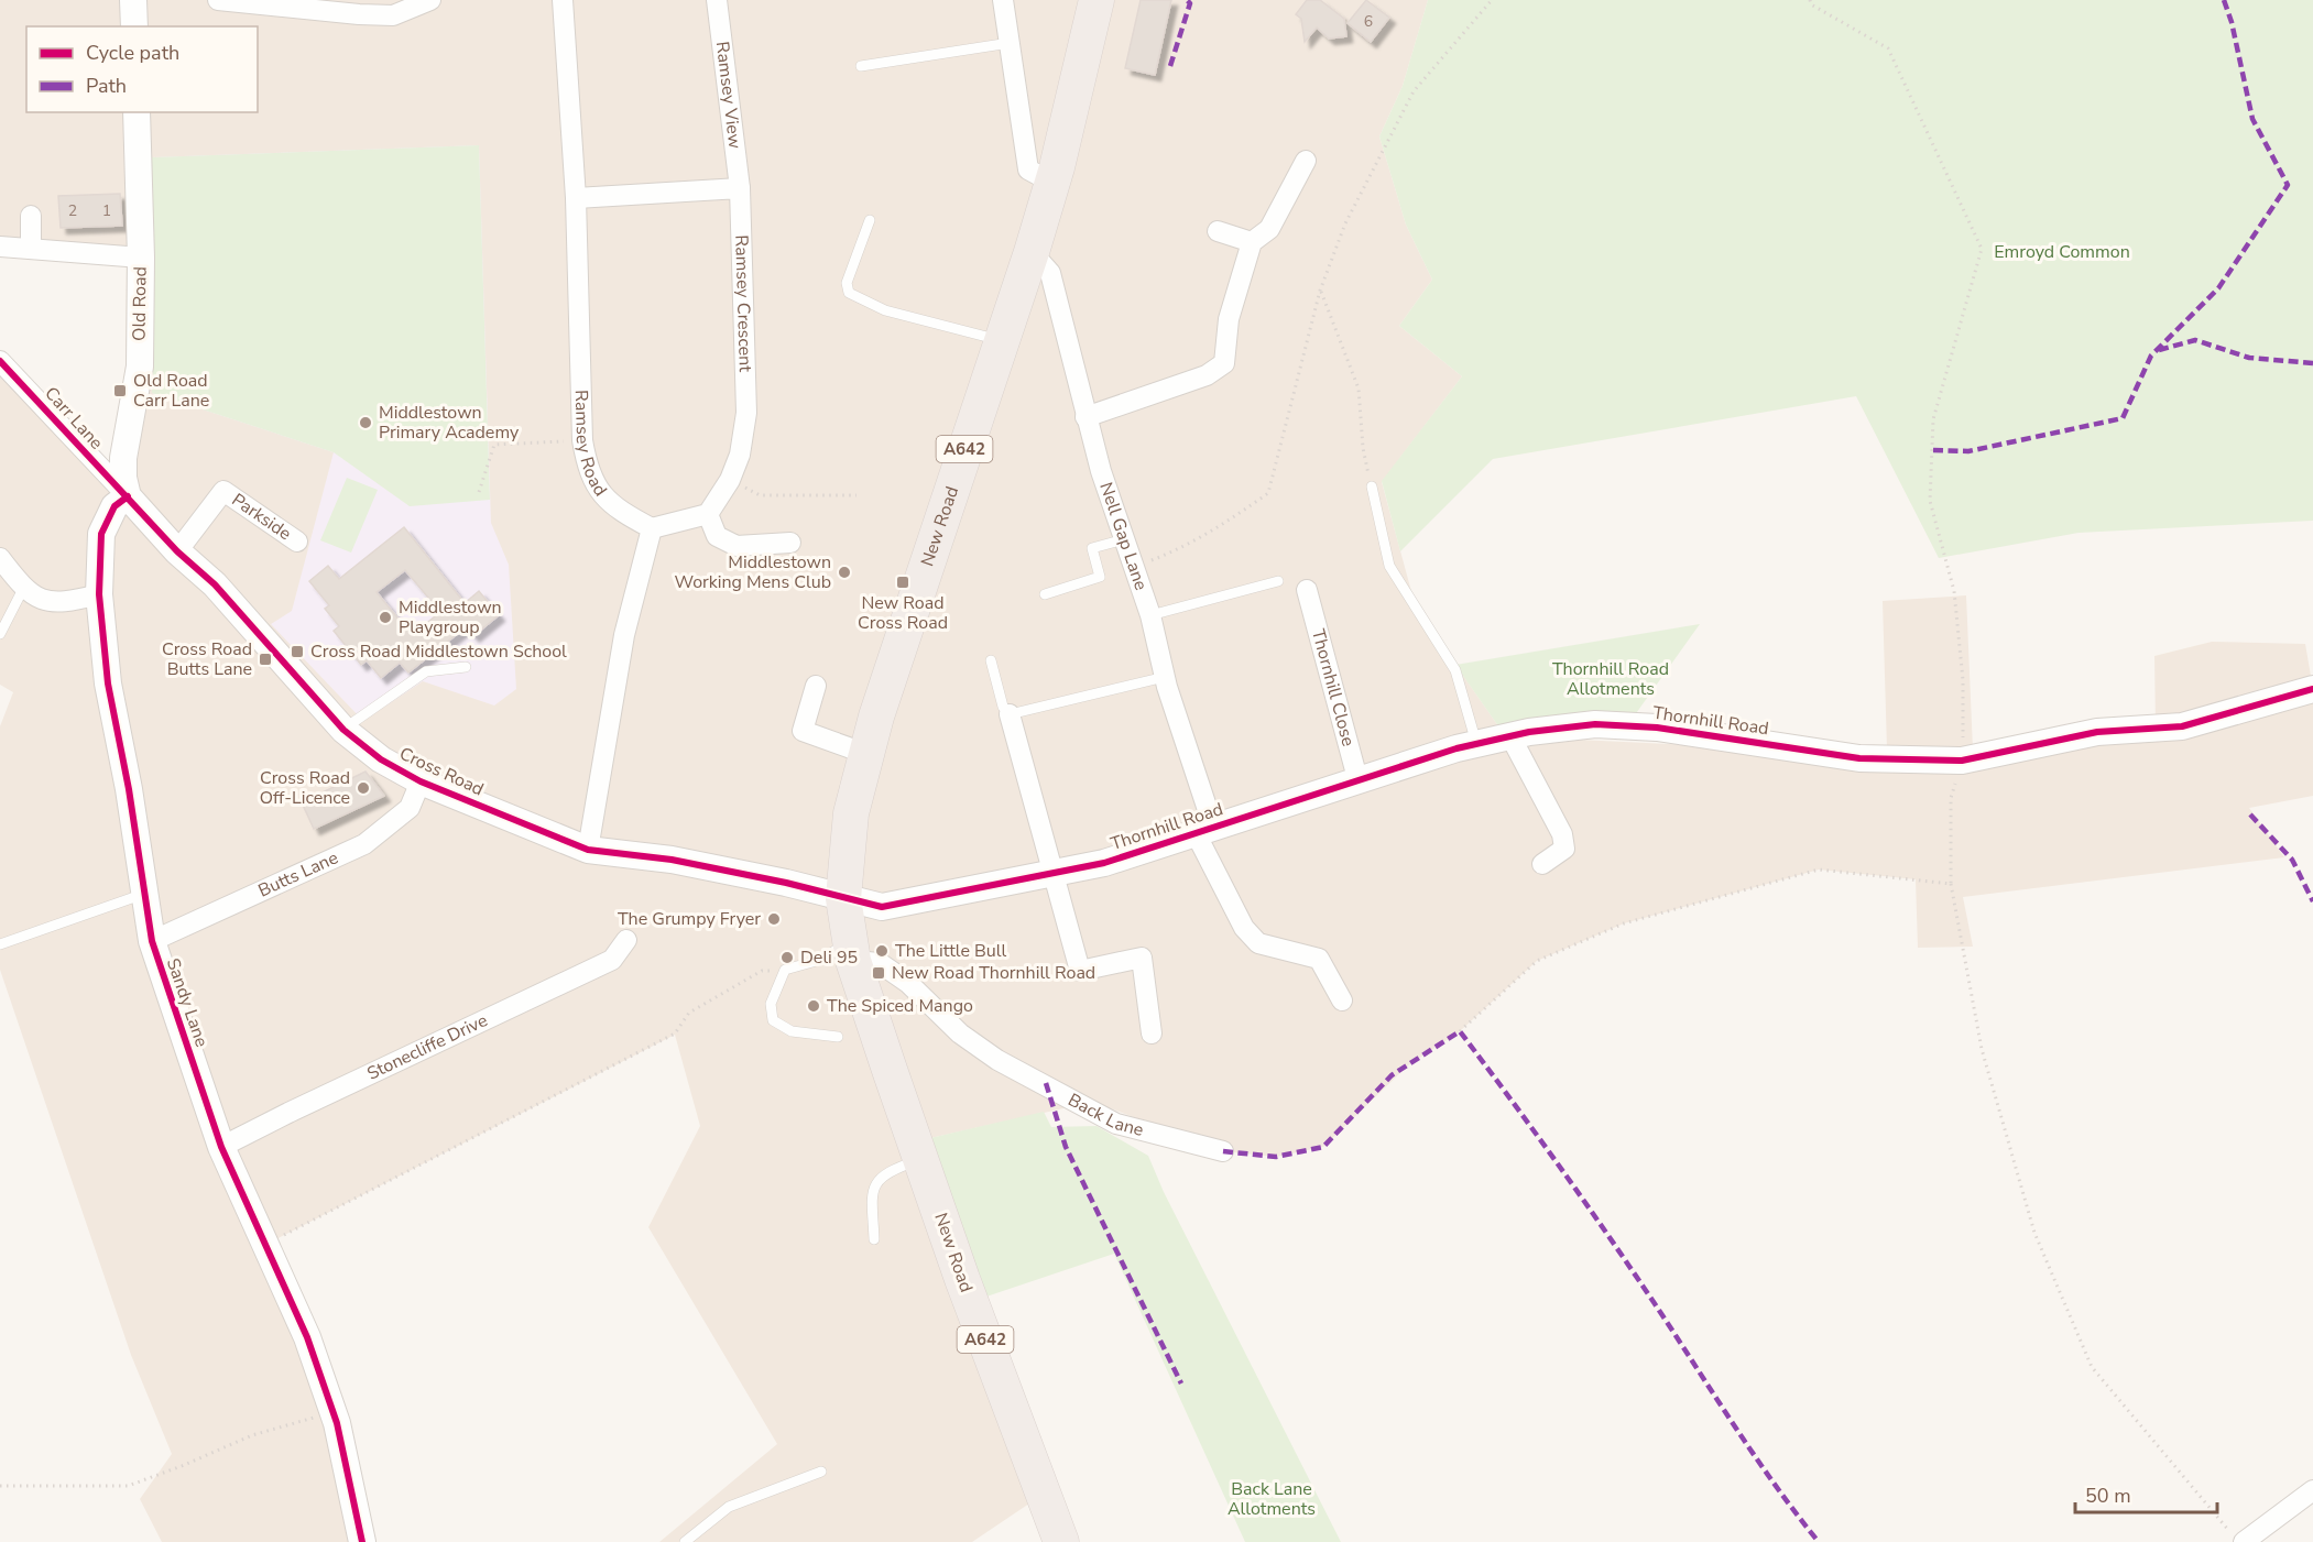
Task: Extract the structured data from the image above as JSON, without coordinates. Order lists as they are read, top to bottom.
{
  "streets": {
    "highway": ["A642", "New Road"],
    "street": [
      "Ramsey View",
      "Ramsey Crescent",
      "Old Road",
      "Carr Lane",
      "Ramsey Road",
      "Parkside",
      "Nell Gap Lane",
      "Thornhill Close",
      "Thornhill Road",
      "Cross Road",
      "Butts Lane",
      "Sandy Lane",
      "Stonecliffe Drive",
      "Back Lane"
    ]
  },
  "crossings": [
    ["Ramsey View", "Ramsey Crescent"],
    ["Old Road", "Carr Lane"],
    ["Old Road", "Cross Road"],
    ["Old Road", "Sandy Lane"],
    ["Carr Lane", "Cross Road"],
    ["Carr Lane", "Sandy Lane"],
    ["Parkside", "Cross Road"],
    ["New Road", "Nell Gap Lane"],
    ["New Road", "Thornhill Road"],
    ["New Road", "Cross Road"],
    ["New Road", "Back Lane"],
    ["Nell Gap Lane", "Thornhill Road"],
    ["Thornhill Close", "Thornhill Road"],
    ["Thornhill Road", "Cross Road"],
    ["Cross Road", "Butts Lane"],
    ["Cross Road", "Sandy Lane"],
    ["Butts Lane", "Sandy Lane"],
    ["Sandy Lane", "Stonecliffe Drive"]
  ],
  "parks": ["Emroyd Common", "Thornhill Road Allotments", "Back Lane Allotments"],
  "places": {
    "transit": [
      "Old Road Carr Lane",
      "New Road Cross Road",
      "Cross Road Middlestown School",
      "Cross Road Butts Lane",
      "New Road Thornhill Road"
    ],
    "other": [
      "Middlestown Primary Academy",
      "Middlestown Working Mens Club",
      "Middlestown Playgroup",
      "Cross Road Off-Licence",
      "The Grumpy Fryer",
      "The Little Bull",
      "Deli 95",
      "The Spiced Mango"
    ]
  },
  "house_numbers": ["6", "2", "1"],
  "legend": ["Cycle path", "Path"],
  "scale_bar": "50 m"
}
